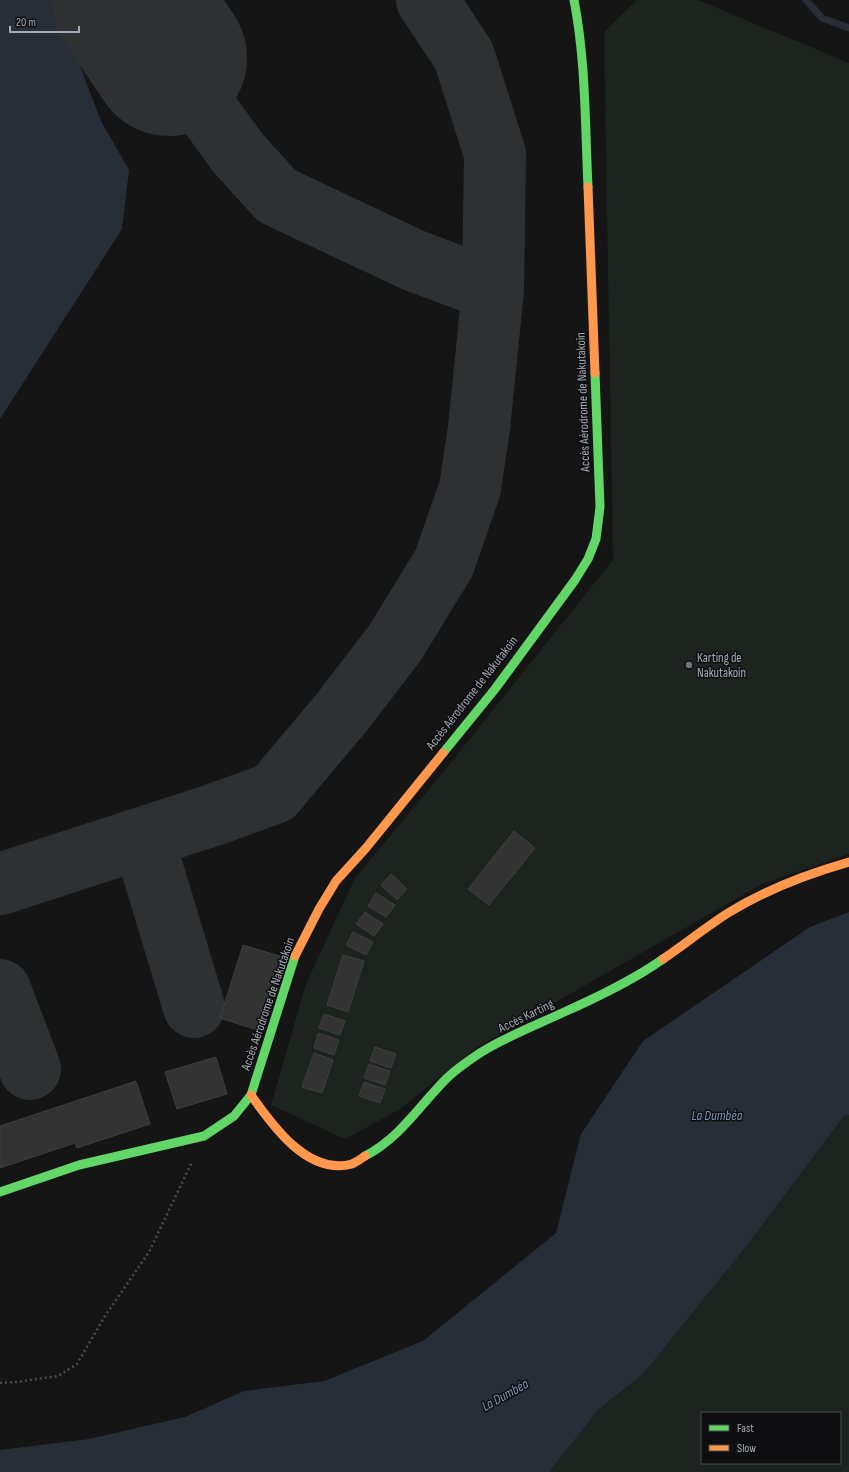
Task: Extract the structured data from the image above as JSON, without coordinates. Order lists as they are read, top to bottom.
{
  "streets": {
    "street": ["Accès Aérodrome de Nakutakoin", "Accès Karting"]
  },
  "crossings": [
    ["Accès Aérodrome de Nakutakoin", "Accès Karting"]
  ],
  "water": ["La Dumbéa"],
  "places": ["Karting de Nakutakoin"],
  "legend": ["Fast", "Slow"],
  "scale_bar": "20 m"
}
